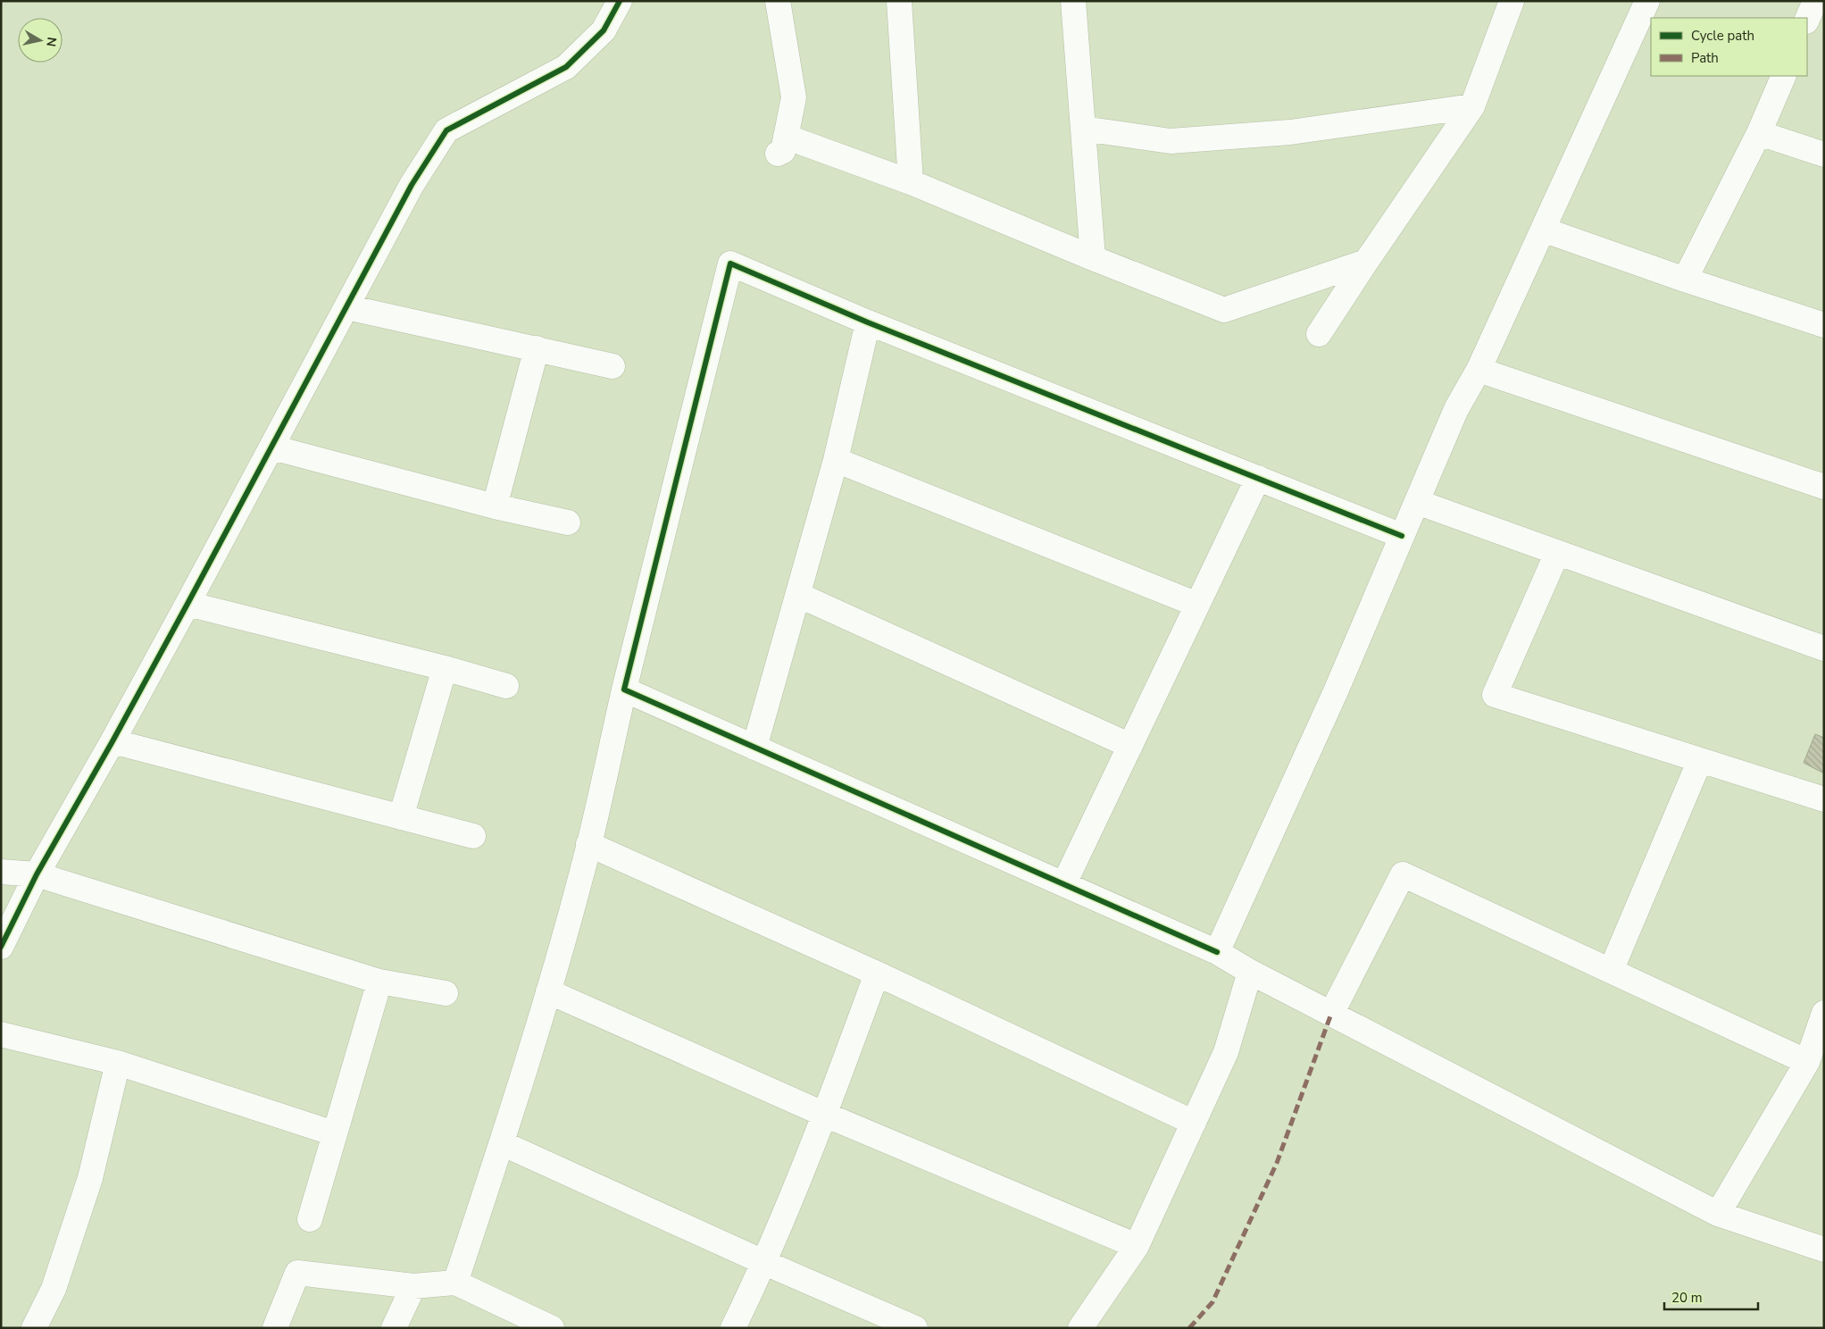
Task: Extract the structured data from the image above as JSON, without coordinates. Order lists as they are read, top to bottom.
{
  "legend": ["Cycle path", "Path"],
  "scale_bar": "20 m",
  "north": "right"
}
